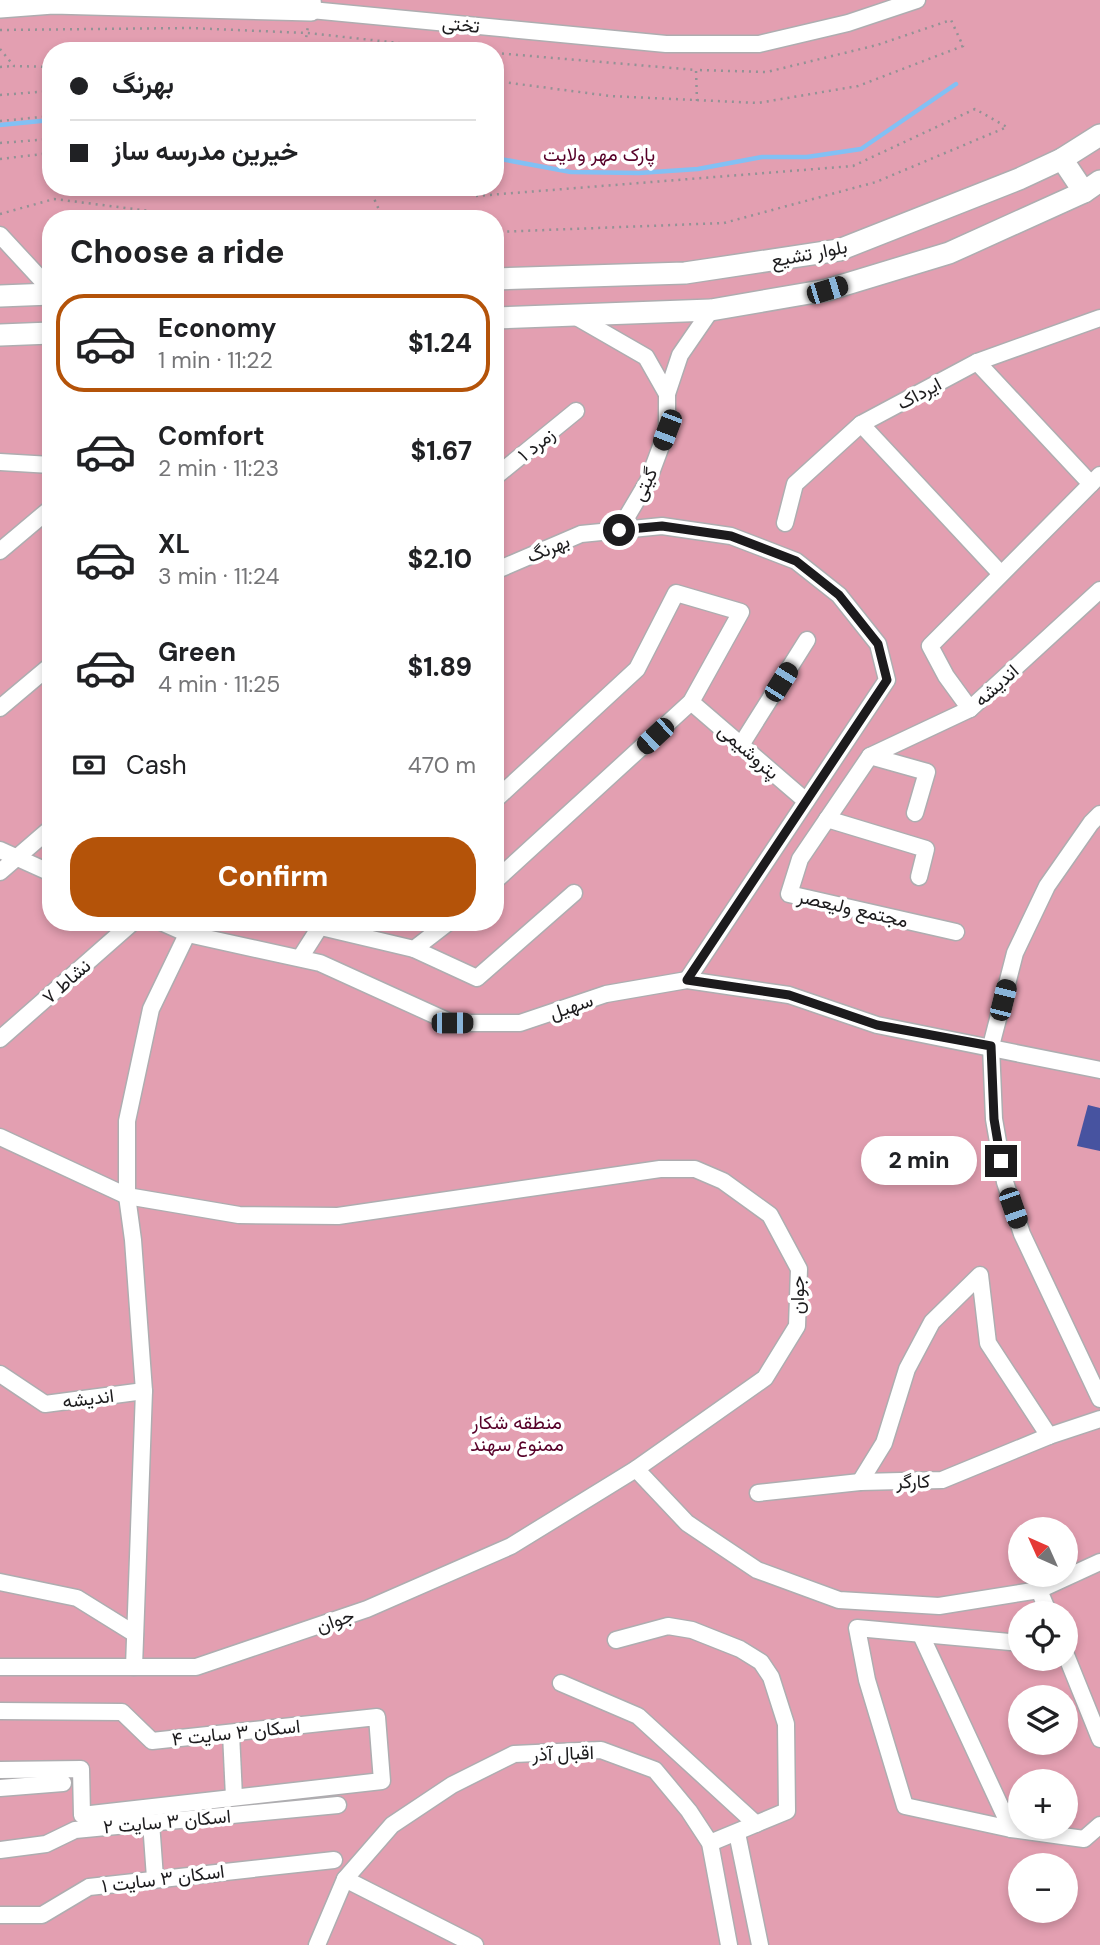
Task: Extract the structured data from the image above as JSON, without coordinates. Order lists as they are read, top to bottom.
{
  "streets": {
    "main road": ["تختی", "بلوار تشیع"],
    "street": [
      "ایرداک",
      "زمرد ۱",
      "گیتی",
      "بهرنگ",
      "اندیشه",
      "پتروشیمی",
      "مجتمع ولیعصر",
      "نشاط ۷",
      "سهیل",
      "جوان",
      "کارگر",
      "اسکان ۳ سایت ۴",
      "اقبال آذر",
      "اسکان ۳ سایت ۲",
      "اسکان ۳ سایت ۱"
    ]
  },
  "crossings": [
    ["بلوار تشیع", "گیتی"],
    ["گیتی", "بهرنگ"],
    ["بهرنگ", "پتروشیمی"],
    ["بهرنگ", "سهیل"],
    ["اندیشه", "مجتمع ولیعصر"]
  ],
  "parks": ["پارک مهر ولایت", "منطقه شکار ممنوع سهند"],
  "north": "top left",
  "page": {
    "banner": ["بهرنگ", "خیرین مدرسه ساز"],
    "heading": "Choose a ride",
    "list": [
      {
        "name": "Economy",
        "note": "1 min · 11:22",
        "value": "$1.24"
      },
      {
        "name": "Comfort",
        "note": "2 min · 11:23",
        "value": "$1.67"
      },
      {
        "name": "XL",
        "note": "3 min · 11:24",
        "value": "$2.10"
      },
      {
        "name": "Green",
        "note": "4 min · 11:25",
        "value": "$1.89"
      }
    ],
    "pay": ["Cash", "470 m"],
    "buttons": "Confirm",
    "bubble": "2 min",
    "map_buttons": ["+", "−"]
  }
}
